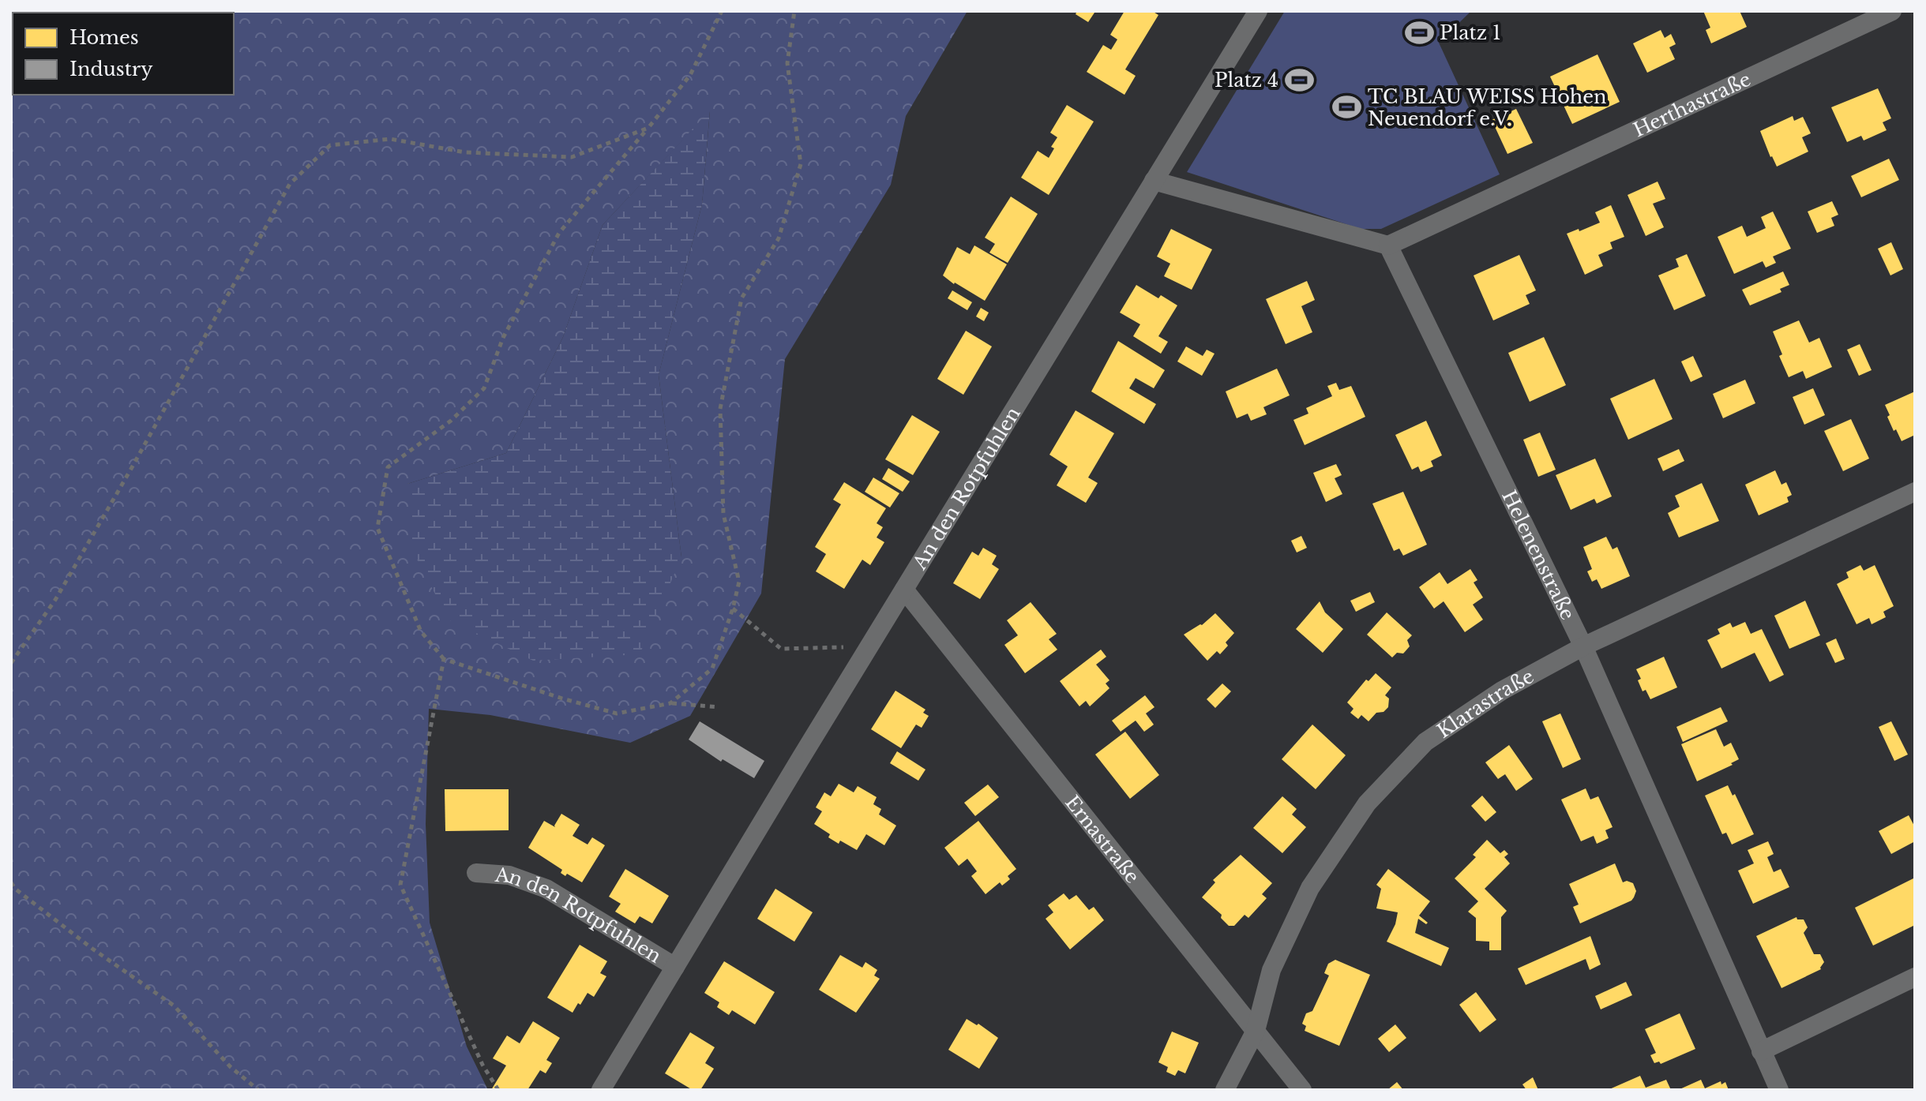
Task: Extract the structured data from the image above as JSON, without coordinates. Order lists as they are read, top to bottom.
{
  "streets": {
    "street": [
      "Herthastraße",
      "An den Rotpfuhlen",
      "Helenenstraße",
      "Klarastraße",
      "Ernastraße"
    ]
  },
  "crossings": [
    ["Herthastraße", "Helenenstraße"],
    ["An den Rotpfuhlen", "Ernastraße"],
    ["Helenenstraße", "Klarastraße"],
    ["Klarastraße", "Ernastraße"]
  ],
  "places": {
    "sports": ["Platz 1", "Platz 4", "TC BLAU WEISS Hohen Neuendorf e.V."]
  },
  "legend": ["Homes", "Industry"]
}
